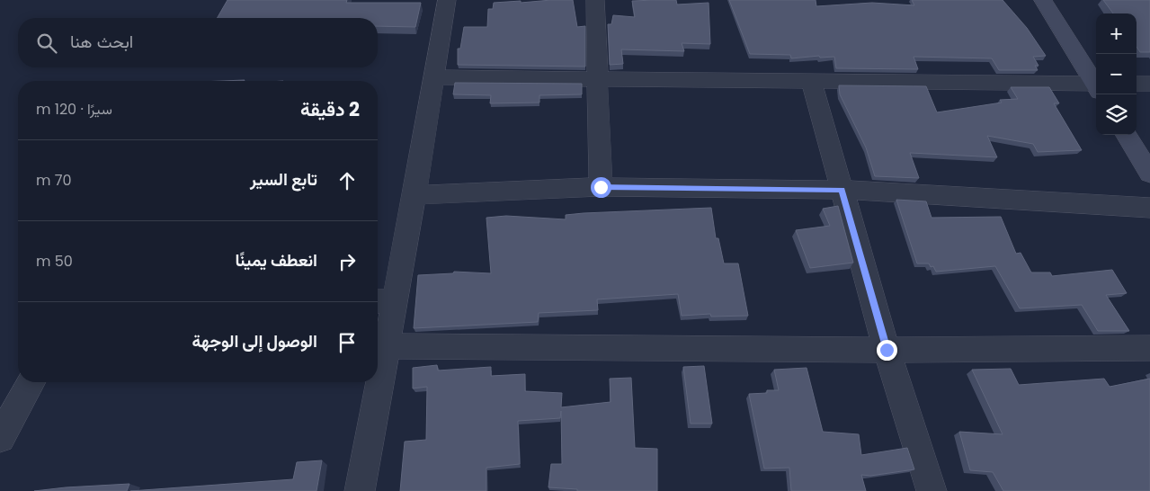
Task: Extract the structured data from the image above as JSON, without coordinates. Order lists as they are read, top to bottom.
{
  "page": {
    "map_buttons": ["+", "−"],
    "search": "ابحث هنا",
    "heading": ["2 دقيقة", "سيرًا · 120 m"],
    "list": [
      ["تابع السير", "70 m"],
      ["انعطف يمينًا", "50 m"],
      "الوصول إلى الوجهة"
    ]
  }
}
